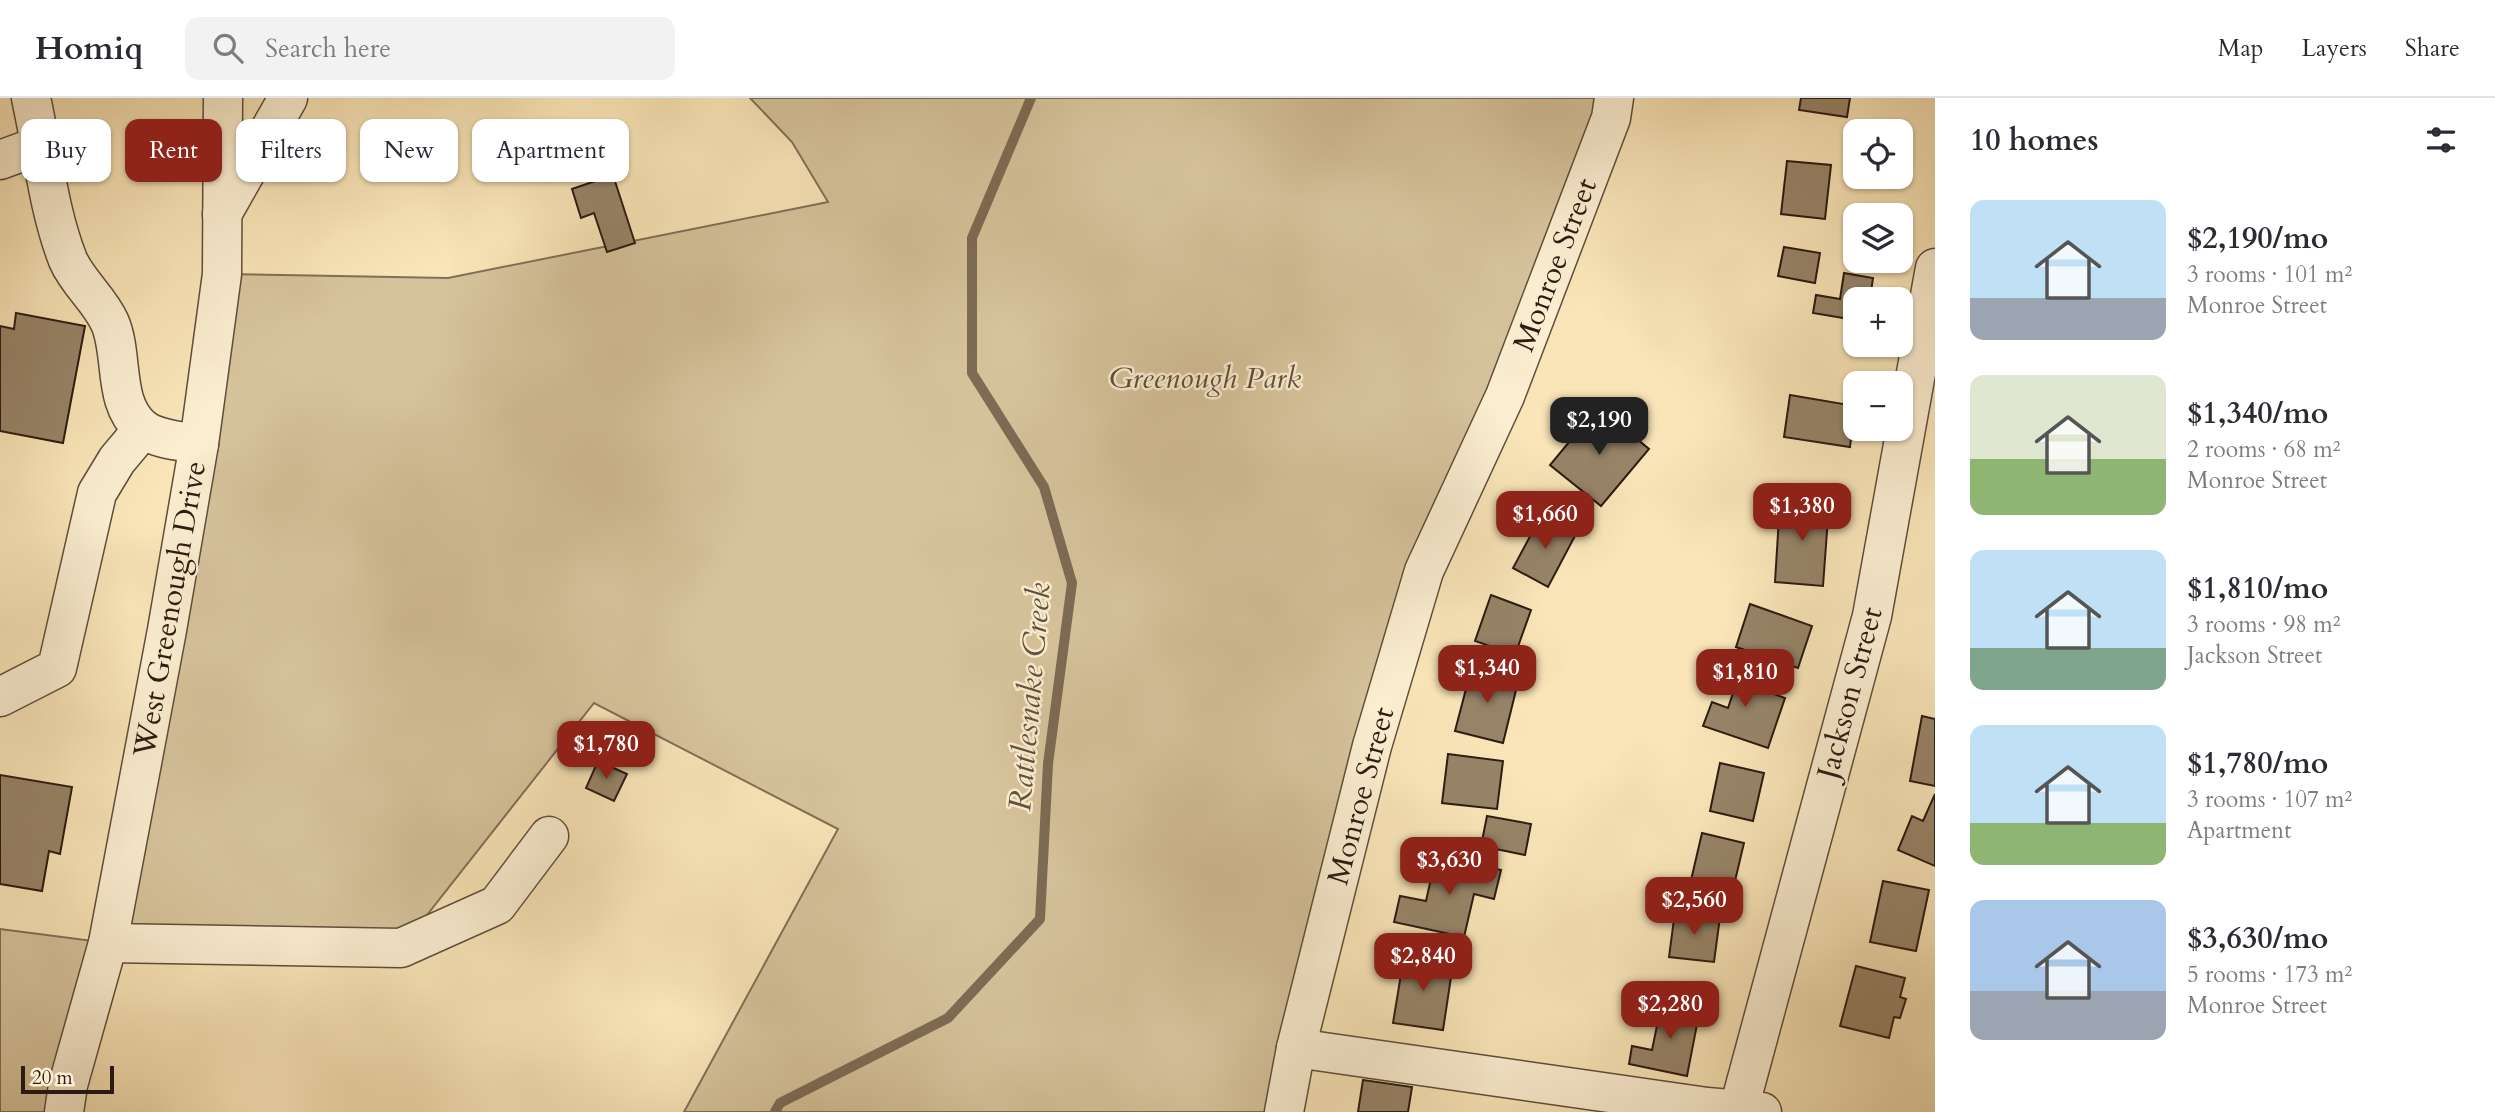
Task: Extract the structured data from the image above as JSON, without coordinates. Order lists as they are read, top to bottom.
{
  "streets": {
    "street": ["Monroe Street", "West Greenough Drive", "Jackson Street"]
  },
  "water": ["Rattlesnake Creek"],
  "parks": ["Greenough Park"],
  "scale_bar": "20 m",
  "page": {
    "header": "Homiq",
    "search": "Search here",
    "nav": ["Map", "Layers", "Share"],
    "heading": "10 homes",
    "map_buttons": ["+", "−"],
    "chip": [
      "Buy",
      "Rent",
      "Filters",
      "New",
      "Apartment"
    ],
    "list": [
      {
        "name": "$2,190/mo",
        "note": "3 rooms · 101 m² · Monroe Street"
      },
      {
        "name": "$1,340/mo",
        "note": "2 rooms · 68 m² · Monroe Street"
      },
      {
        "name": "$1,810/mo",
        "note": "3 rooms · 98 m² · Jackson Street"
      },
      {
        "name": "$1,780/mo",
        "note": "3 rooms · 107 m² · Apartment"
      },
      {
        "name": "$3,630/mo",
        "note": "5 rooms · 173 m² · Monroe Street"
      }
    ],
    "price": [
      "$2,190",
      "$1,380",
      "$1,660",
      "$1,340",
      "$1,810",
      "$1,780",
      "$3,630",
      "$2,560",
      "$2,840",
      "$2,280"
    ],
    "scale": "20 m"
  }
}
